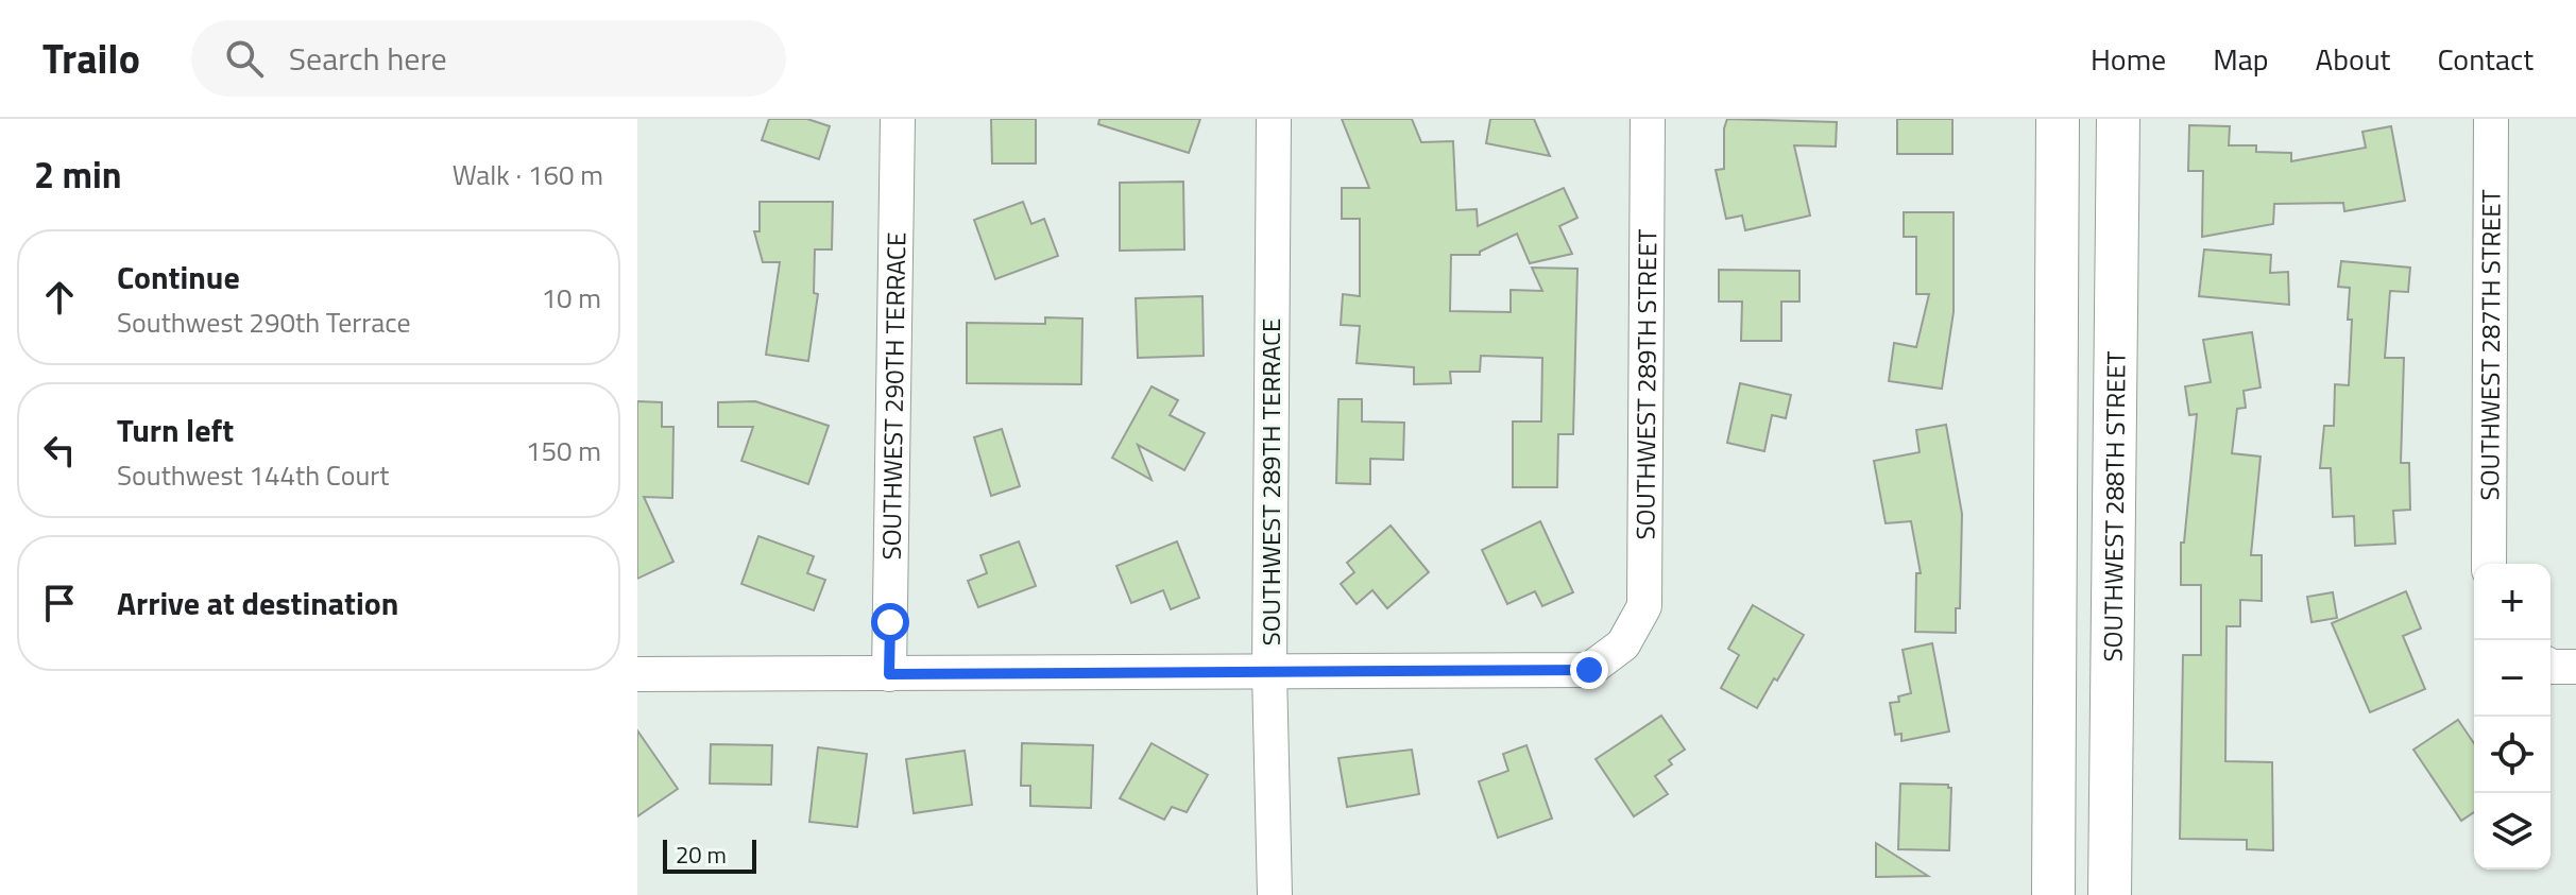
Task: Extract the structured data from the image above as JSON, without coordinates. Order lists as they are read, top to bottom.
{
  "streets": {
    "main road": ["SOUTHWEST 288TH STREET"],
    "street": [
      "SOUTHWEST 287TH STREET",
      "SOUTHWEST 289TH STREET",
      "SOUTHWEST 290TH TERRACE",
      "SOUTHWEST 289TH TERRACE"
    ]
  },
  "crossings": [
    ["SOUTHWEST 289TH STREET", "SOUTHWEST 289TH TERRACE"]
  ],
  "scale_bar": "20 m",
  "page": {
    "header": "Trailo",
    "search": "Search here",
    "nav": [
      "Home",
      "Map",
      "About",
      "Contact"
    ],
    "heading": ["2 min", "Walk · 160 m"],
    "list": [
      ["Continue", "Southwest 290th Terrace", "10 m"],
      ["Turn left", "Southwest 144th Court", "150 m"],
      "Arrive at destination"
    ],
    "map_buttons": ["+", "−"],
    "scale": "20 m"
  }
}
